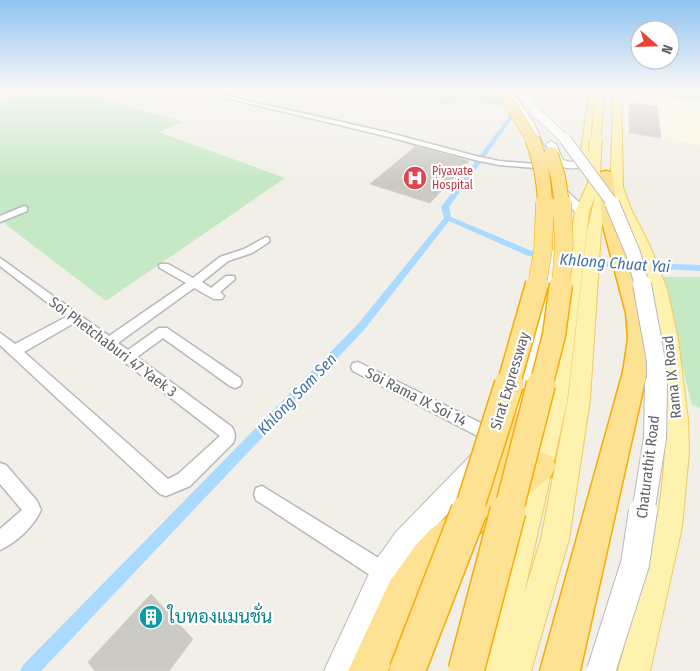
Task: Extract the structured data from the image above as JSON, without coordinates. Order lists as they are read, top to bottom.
{
  "streets": {
    "highway": ["Sirat Expressway"],
    "main road": ["Rama IX Road", "Chaturathit Road"],
    "street": ["Soi Phetchaburi 47 Yaek 3", "Soi Rama IX Soi 14"]
  },
  "crossings": [
    ["Soi Rama IX Soi 14", "Chaturathit Road"]
  ],
  "water": ["Khlong Chuat Yai", "Khlong Sam Sen"],
  "places": {
    "hospital": ["Piyavate Hospital"],
    "building": ["ใบทองแมนชั่น"]
  },
  "north": "right"
}
